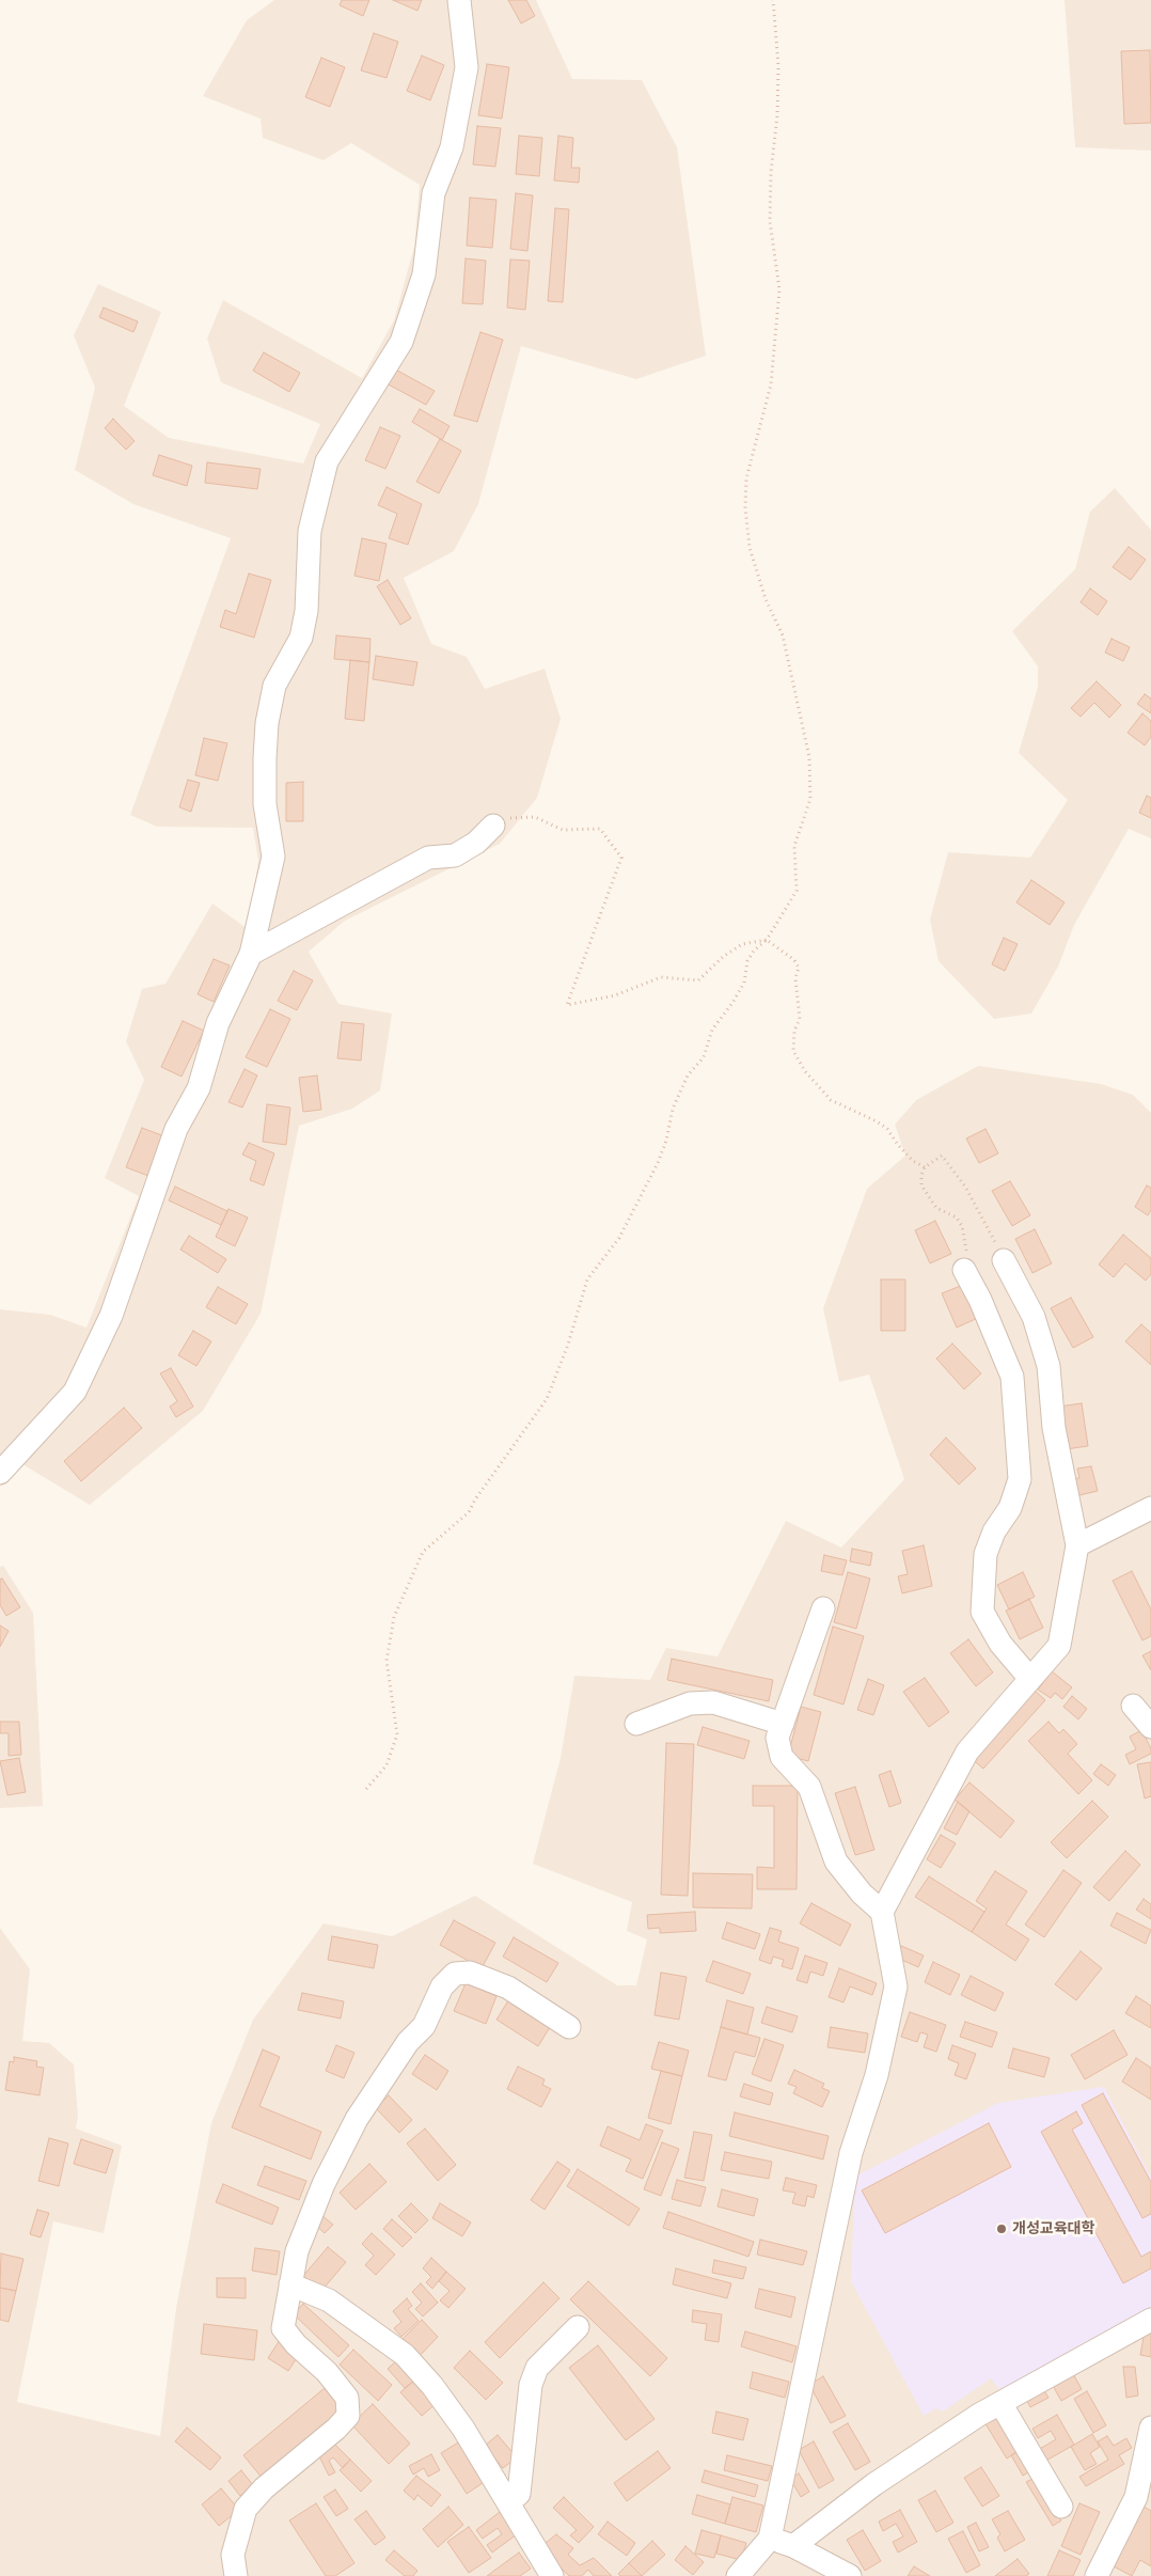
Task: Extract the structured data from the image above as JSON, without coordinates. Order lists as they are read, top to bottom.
{
  "places": ["개성교육대학"]
}
